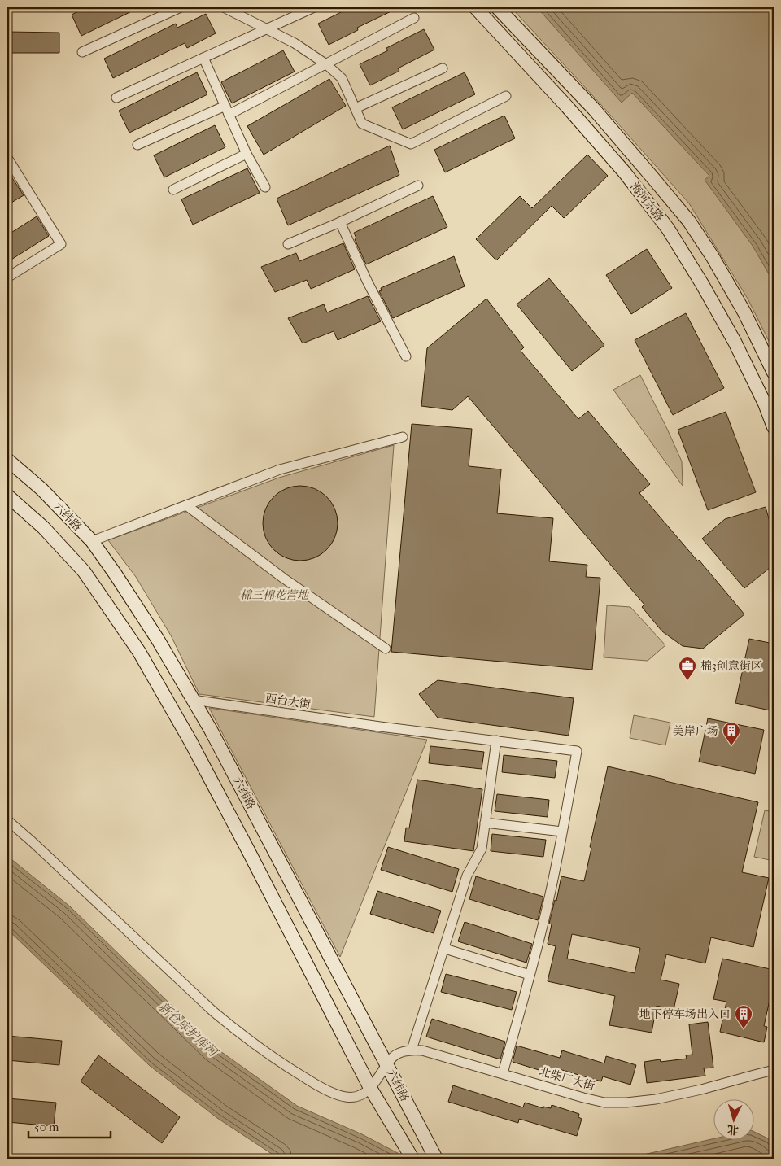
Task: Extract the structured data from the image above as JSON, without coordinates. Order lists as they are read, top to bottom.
{
  "streets": {
    "main road": ["海河东路", "六纬路"],
    "street": ["西台大街", "北柴厂大街"]
  },
  "crossings": [
    ["六纬路", "西台大街"]
  ],
  "water": ["新仓库护库河"],
  "parks": ["棉三棉花营地"],
  "places": {
    "office": ["棉3创意街区"],
    "building": ["美岸广场", "地下停车场出入口"]
  },
  "scale_bar": "50 m",
  "north": "bottom"
}
